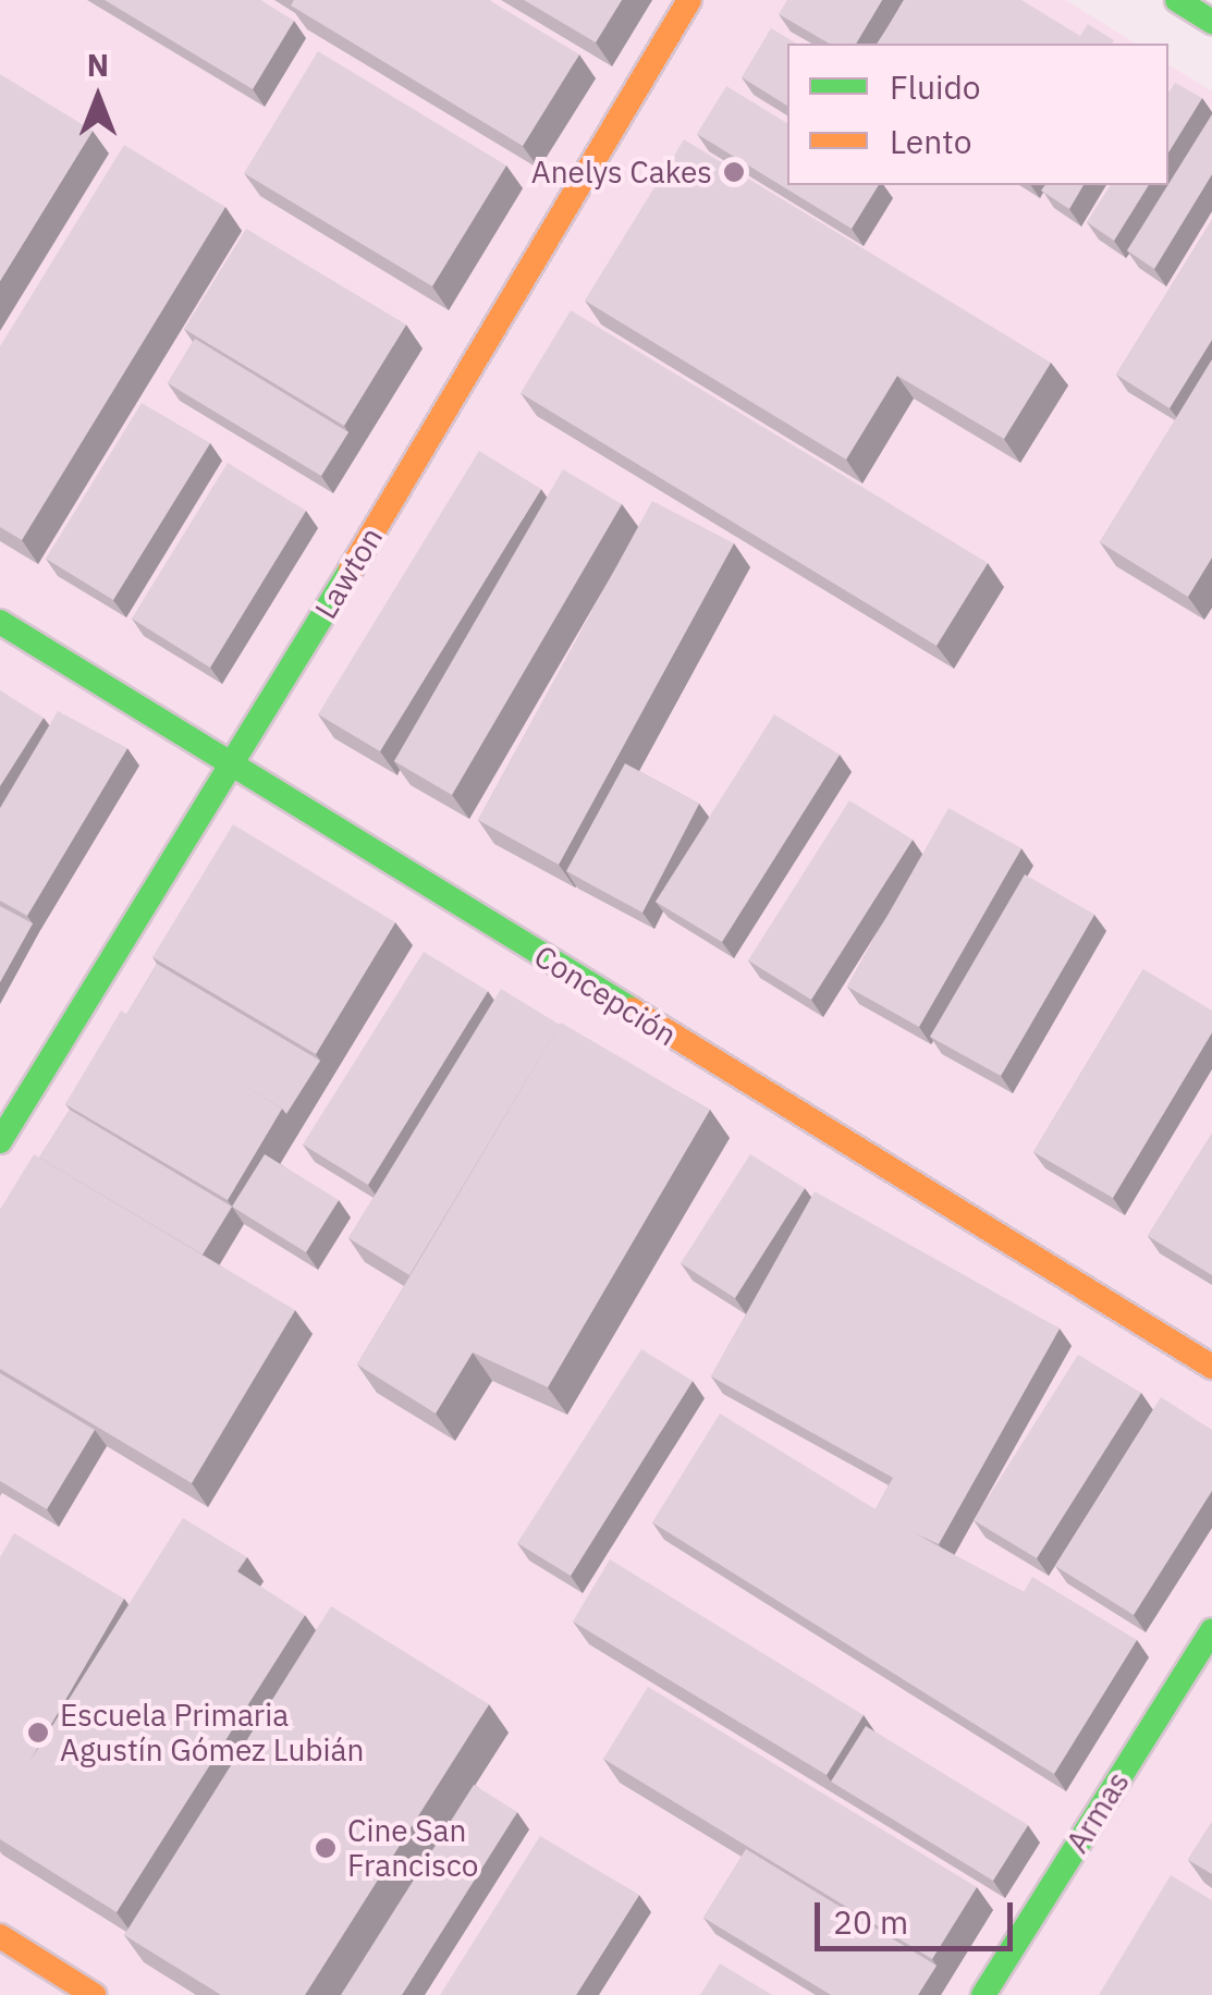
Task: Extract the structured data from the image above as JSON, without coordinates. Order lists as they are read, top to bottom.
{
  "streets": {
    "street": ["Lawton", "Concepción", "Armas"]
  },
  "crossings": [
    ["Lawton", "Concepción"]
  ],
  "places": ["Anelys Cakes", "Escuela Primaria Agustín Gómez Lubián", "Cine San Francisco"],
  "legend": ["Fluido", "Lento"],
  "scale_bar": "20 m",
  "north": "top"
}
